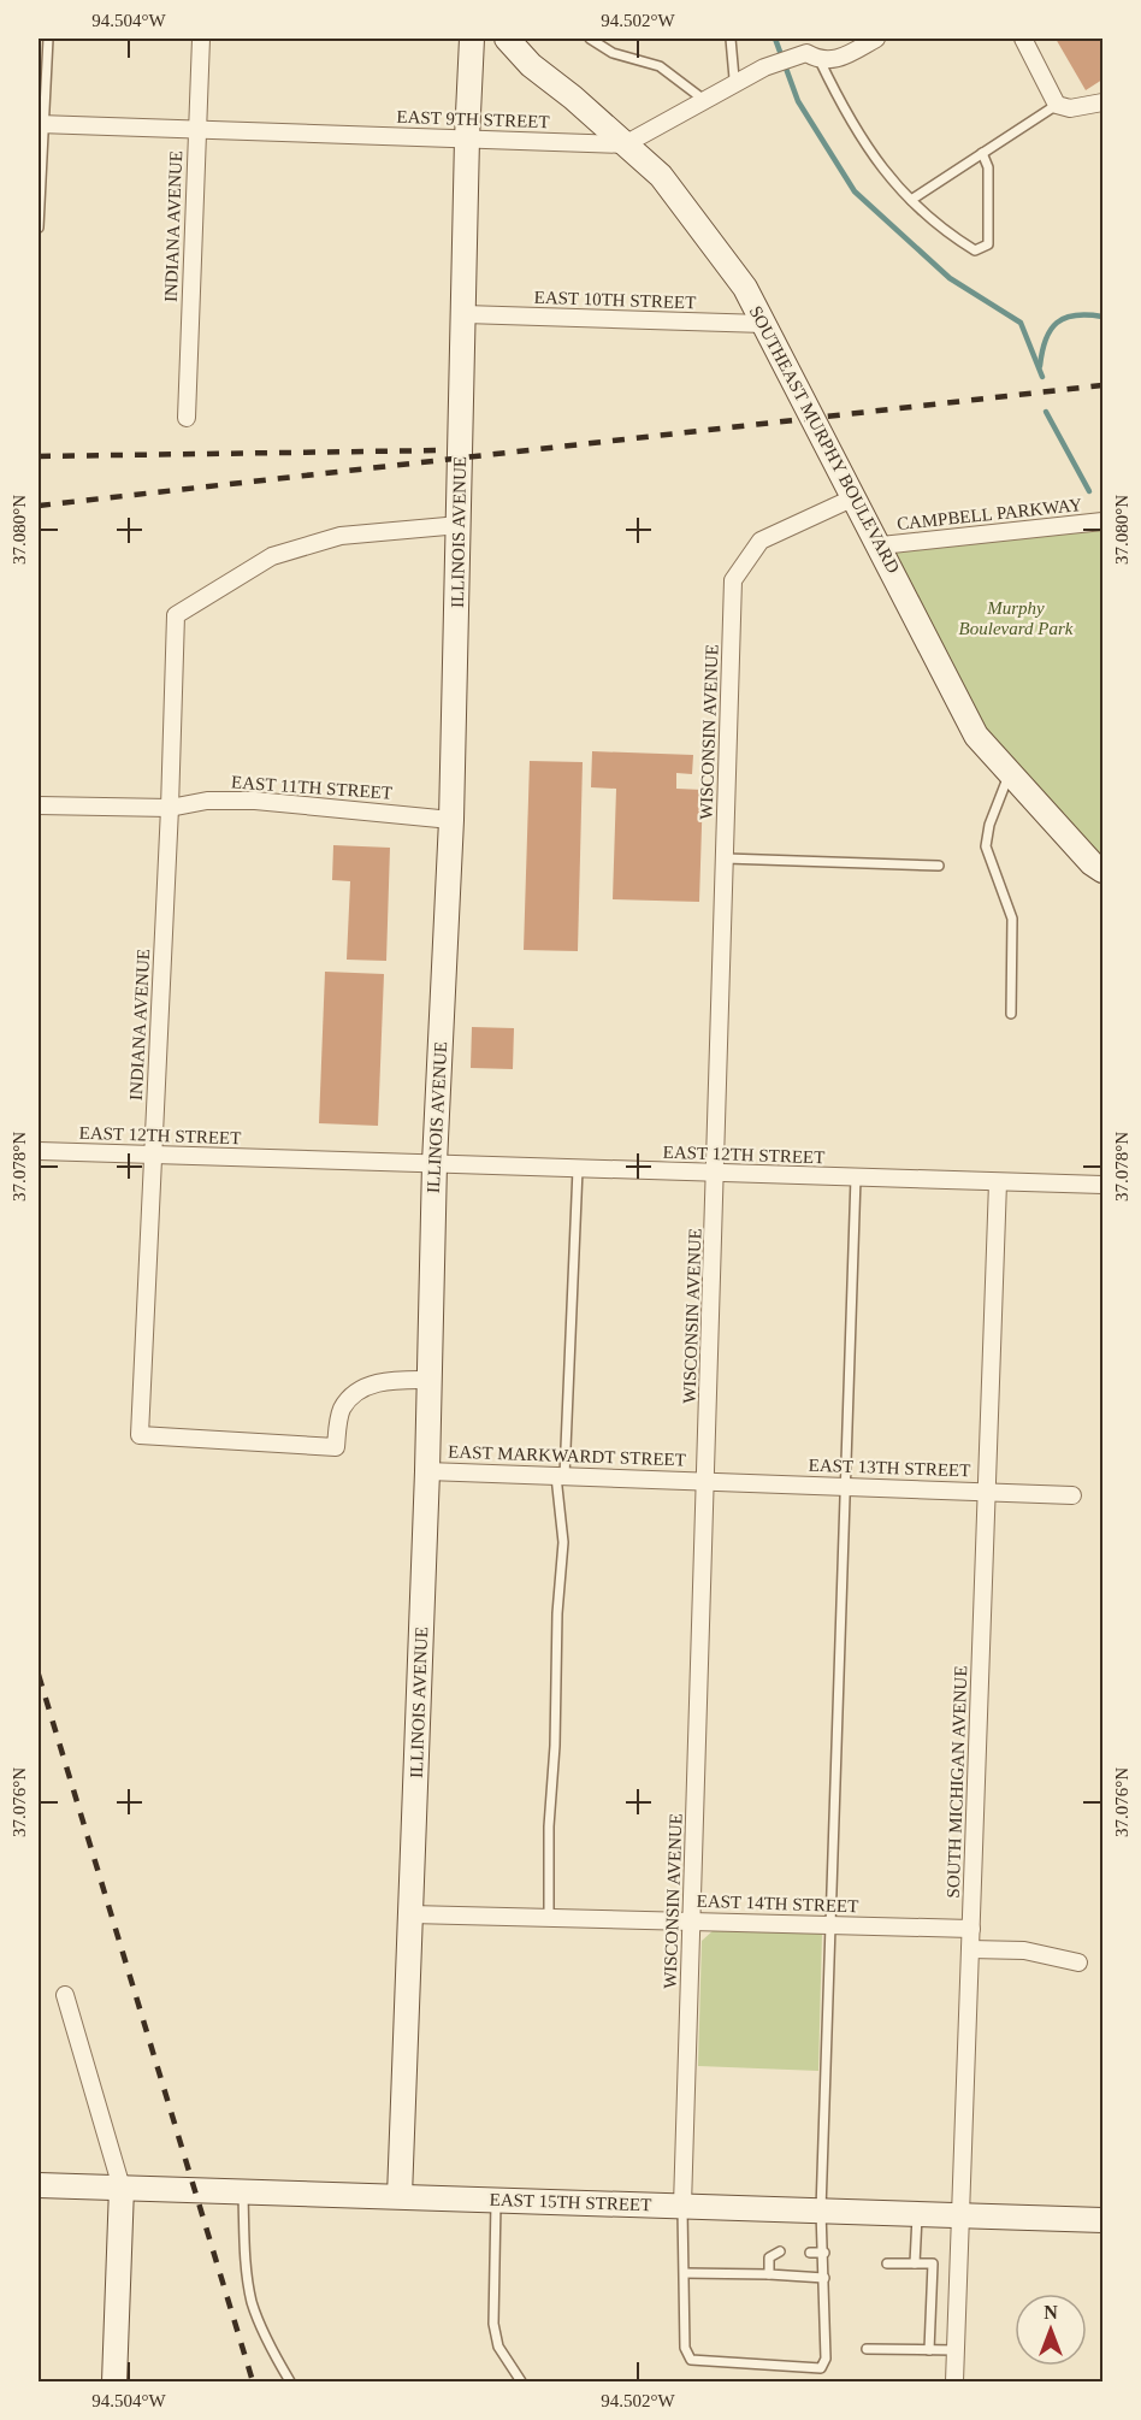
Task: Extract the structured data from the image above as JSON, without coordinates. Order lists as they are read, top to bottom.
{
  "streets": {
    "street": [
      "EAST 9TH STREET",
      "INDIANA AVENUE",
      "EAST 10TH STREET",
      "SOUTHEAST MURPHY BOULEVARD",
      "CAMPBELL PARKWAY",
      "ILLINOIS AVENUE",
      "WISCONSIN AVENUE",
      "EAST 11TH STREET",
      "EAST 12TH STREET",
      "EAST MARKWARDT STREET",
      "EAST 13TH STREET",
      "SOUTH MICHIGAN AVENUE",
      "EAST 14TH STREET",
      "EAST 15TH STREET"
    ]
  },
  "crossings": [
    ["EAST 9TH STREET", "INDIANA AVENUE"],
    ["EAST 9TH STREET", "SOUTHEAST MURPHY BOULEVARD"],
    ["EAST 9TH STREET", "ILLINOIS AVENUE"],
    ["INDIANA AVENUE", "ILLINOIS AVENUE"],
    ["INDIANA AVENUE", "EAST 11TH STREET"],
    ["INDIANA AVENUE", "EAST 12TH STREET"],
    ["EAST 10TH STREET", "SOUTHEAST MURPHY BOULEVARD"],
    ["EAST 10TH STREET", "ILLINOIS AVENUE"],
    ["SOUTHEAST MURPHY BOULEVARD", "CAMPBELL PARKWAY"],
    ["SOUTHEAST MURPHY BOULEVARD", "WISCONSIN AVENUE"],
    ["ILLINOIS AVENUE", "EAST 11TH STREET"],
    ["ILLINOIS AVENUE", "EAST 12TH STREET"],
    ["ILLINOIS AVENUE", "EAST MARKWARDT STREET"],
    ["ILLINOIS AVENUE", "EAST 14TH STREET"],
    ["ILLINOIS AVENUE", "EAST 15TH STREET"],
    ["WISCONSIN AVENUE", "EAST 12TH STREET"],
    ["WISCONSIN AVENUE", "EAST MARKWARDT STREET"],
    ["WISCONSIN AVENUE", "EAST 13TH STREET"],
    ["WISCONSIN AVENUE", "EAST 14TH STREET"],
    ["WISCONSIN AVENUE", "EAST 15TH STREET"],
    ["EAST 12TH STREET", "SOUTH MICHIGAN AVENUE"],
    ["EAST MARKWARDT STREET", "EAST 13TH STREET"],
    ["EAST 13TH STREET", "SOUTH MICHIGAN AVENUE"],
    ["SOUTH MICHIGAN AVENUE", "EAST 14TH STREET"],
    ["SOUTH MICHIGAN AVENUE", "EAST 15TH STREET"]
  ],
  "parks": ["Murphy Boulevard Park"],
  "north": "top",
  "coordinates": [
    "94.504°W",
    "94.502°W",
    "37.080°N",
    "37.078°N",
    "37.076°N"
  ]
}
